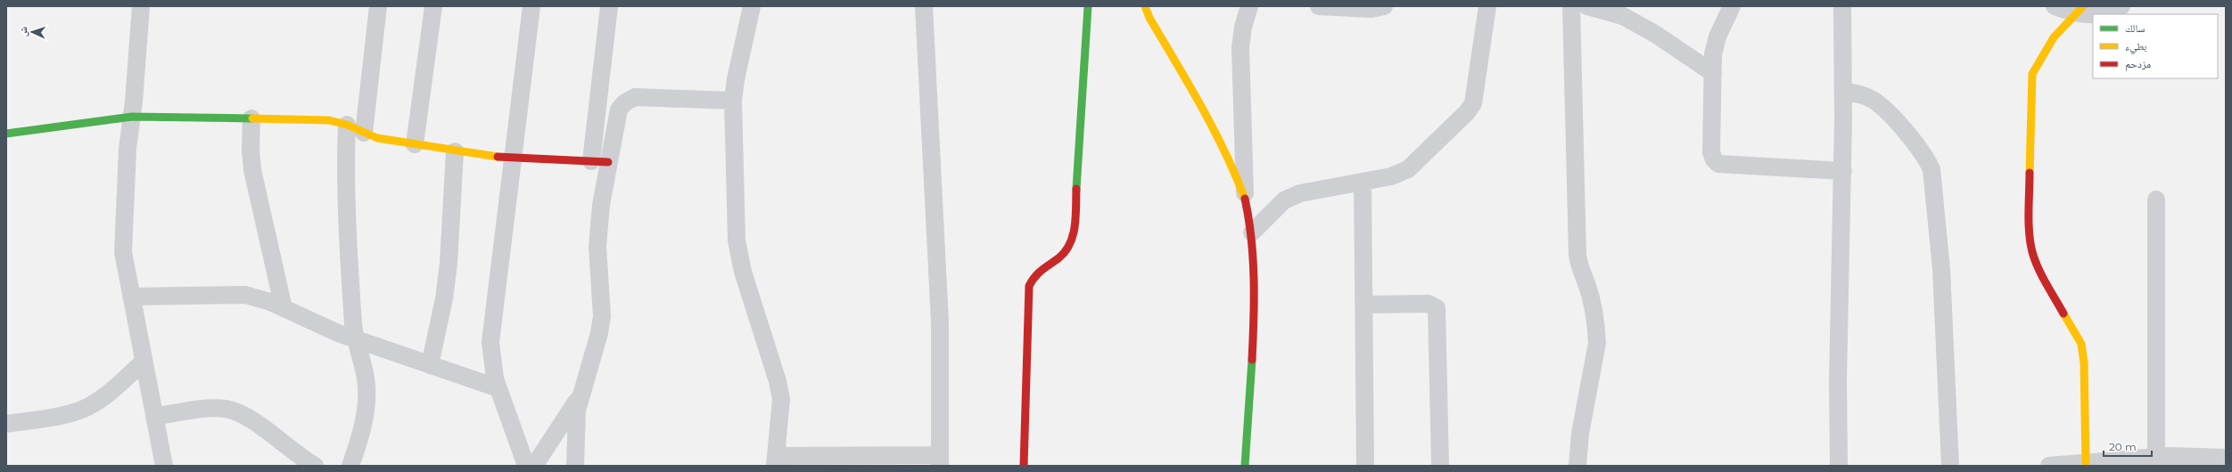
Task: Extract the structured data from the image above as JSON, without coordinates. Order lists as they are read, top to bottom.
{
  "legend": ["سالك", "بطيء", "مزدحم"],
  "scale_bar": "20 m",
  "north": "left"
}
